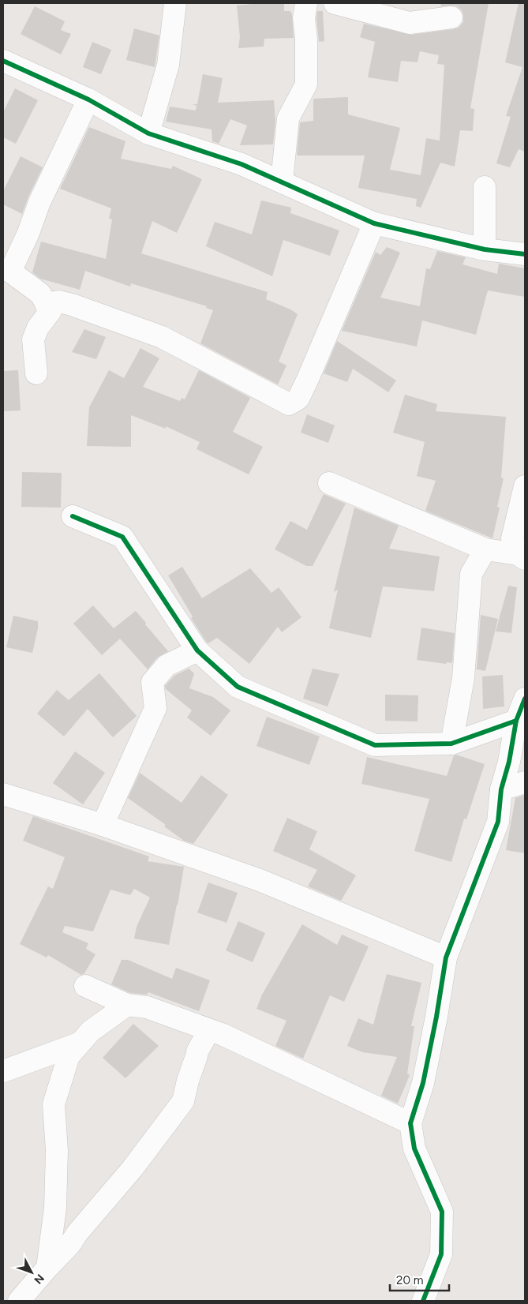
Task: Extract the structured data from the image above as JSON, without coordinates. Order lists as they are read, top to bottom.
{
  "scale_bar": "20 m",
  "north": "bottom right"
}
